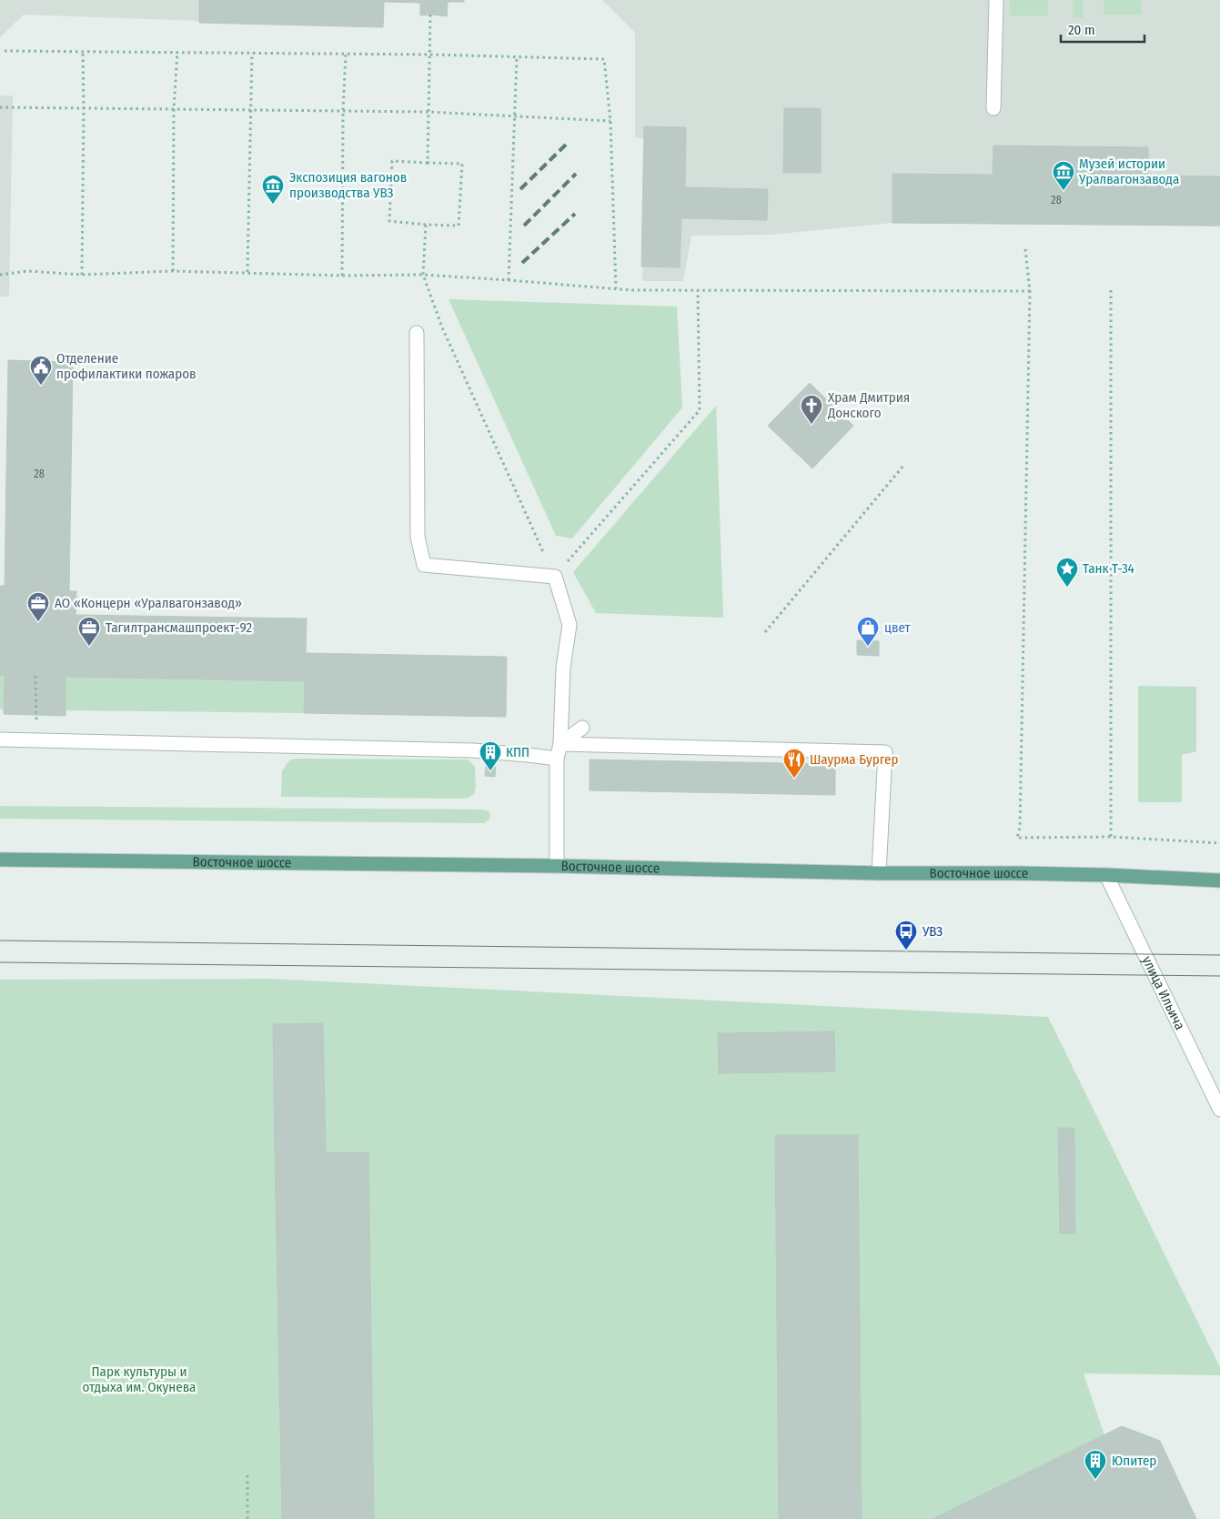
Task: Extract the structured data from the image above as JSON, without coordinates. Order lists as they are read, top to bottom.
{
  "streets": {
    "main road": ["Восточное шоссе"],
    "street": ["улица Ильича"]
  },
  "crossings": [
    ["Восточное шоссе", "улица Ильича"]
  ],
  "parks": ["Парк культуры и отдыха им. Окунева"],
  "places": {
    "museum": ["Музей истории Уралвагонзавода", "Экспозиция вагонов производства УВЗ"],
    "public building": ["Отделение профилактики пожаров"],
    "church": ["Храм Дмитрия Донского"],
    "place": ["Танк Т-34"],
    "office": ["АО «Концерн «Уралвагонзавод»", "Тагилтрансмашпроект-92"],
    "shop": ["цвет"],
    "building": ["КПП", "Юпитер"],
    "restaurant": ["Шаурма Бургер"],
    "bus stop": ["УВЗ"]
  },
  "house_numbers": ["28", "28"],
  "scale_bar": "20 m"
}
